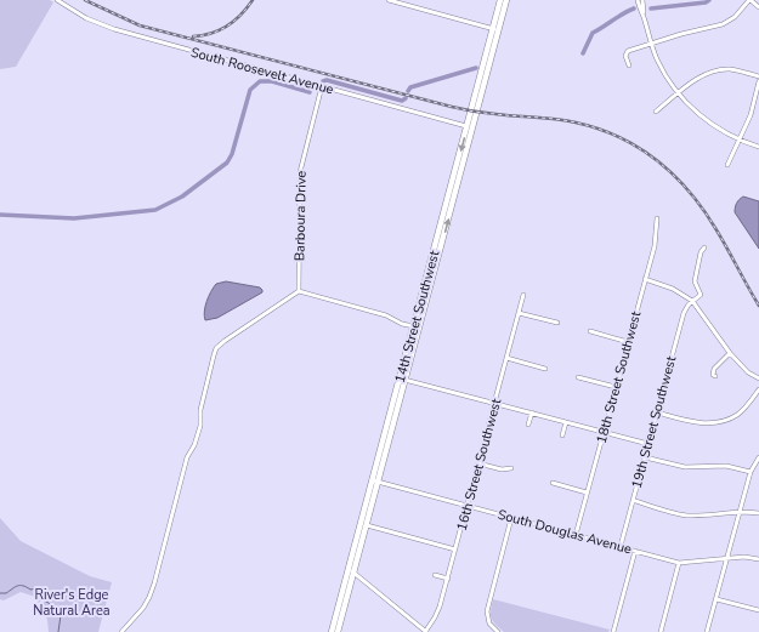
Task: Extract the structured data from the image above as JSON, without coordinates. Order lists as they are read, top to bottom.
{
  "streets": {
    "main road": ["14th Street Southwest"],
    "street": [
      "South Roosevelt Avenue",
      "Barboura Drive",
      "18th Street Southwest",
      "19th Street Southwest",
      "16th Street Southwest",
      "South Douglas Avenue"
    ]
  },
  "crossings": [
    ["South Roosevelt Avenue", "Barboura Drive"],
    ["South Roosevelt Avenue", "14th Street Southwest"],
    ["14th Street Southwest", "South Douglas Avenue"],
    ["18th Street Southwest", "South Douglas Avenue"],
    ["19th Street Southwest", "South Douglas Avenue"],
    ["16th Street Southwest", "South Douglas Avenue"]
  ],
  "parks": ["River's Edge Natural Area"]
}
